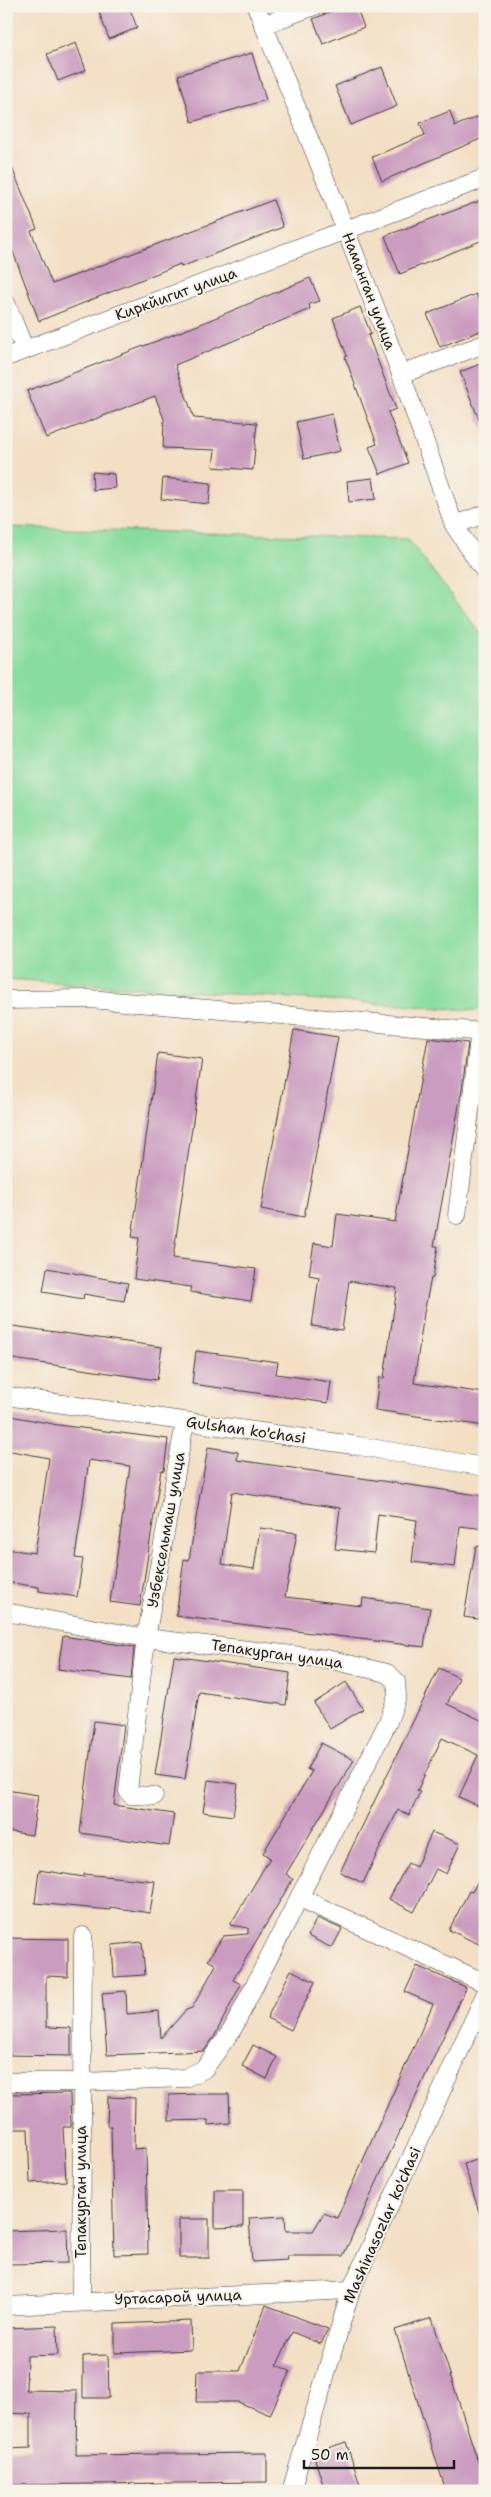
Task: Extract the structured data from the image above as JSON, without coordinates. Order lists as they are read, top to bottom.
{
  "streets": {
    "street": [
      "Наманган улица",
      "Киркйигит улица",
      "Gulshan ko'chasi",
      "Узбексельмаш улица",
      "Тепакурган улица",
      "Mashinasozlar ko'chasi",
      "Уртасарой улица"
    ]
  },
  "crossings": [
    ["Наманган улица", "Киркйигит улица"],
    ["Gulshan ko'chasi", "Узбексельмаш улица"],
    ["Узбексельмаш улица", "Тепакурган улица"],
    ["Тепакурган улица", "Уртасарой улица"],
    ["Mashinasozlar ko'chasi", "Уртасарой улица"]
  ],
  "scale_bar": "50 m"
}
